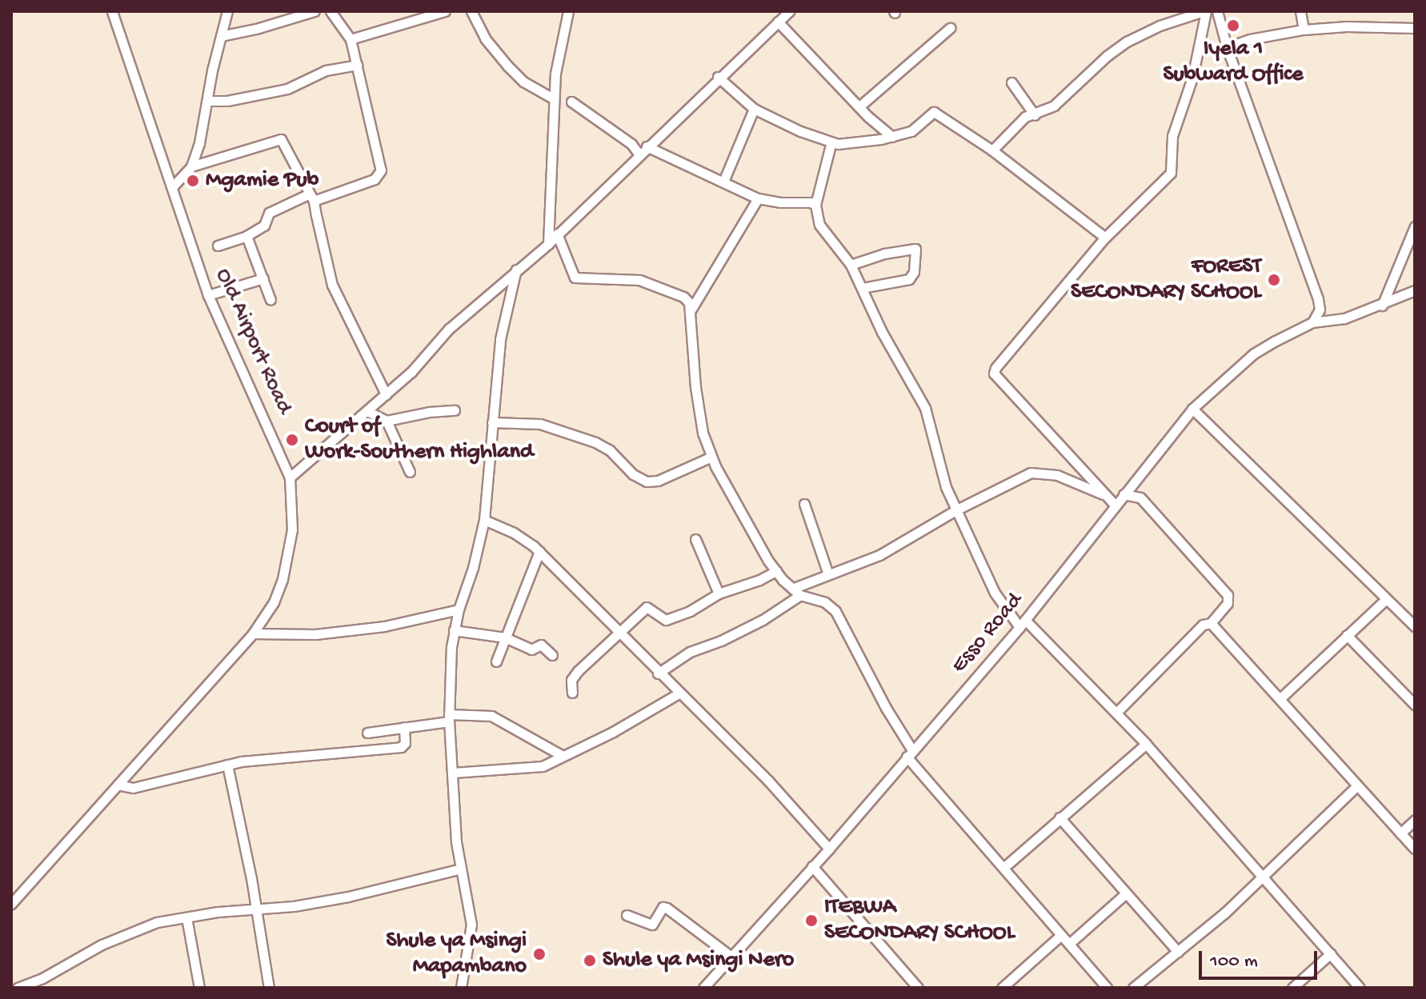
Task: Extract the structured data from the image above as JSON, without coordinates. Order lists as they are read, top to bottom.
{
  "streets": {
    "street": ["Old Airport Road", "Esso Road"]
  },
  "places": [
    "Iyela 1 Subward Office",
    "Mgamie Pub",
    "FOREST SECONDARY SCHOOL",
    "Court of Work-Southern Highland",
    "ITEBWA SECONDARY SCHOOL",
    "Shule ya Msingi Mapambano",
    "Shule ya Msingi Nero"
  ],
  "scale_bar": "100 m"
}
